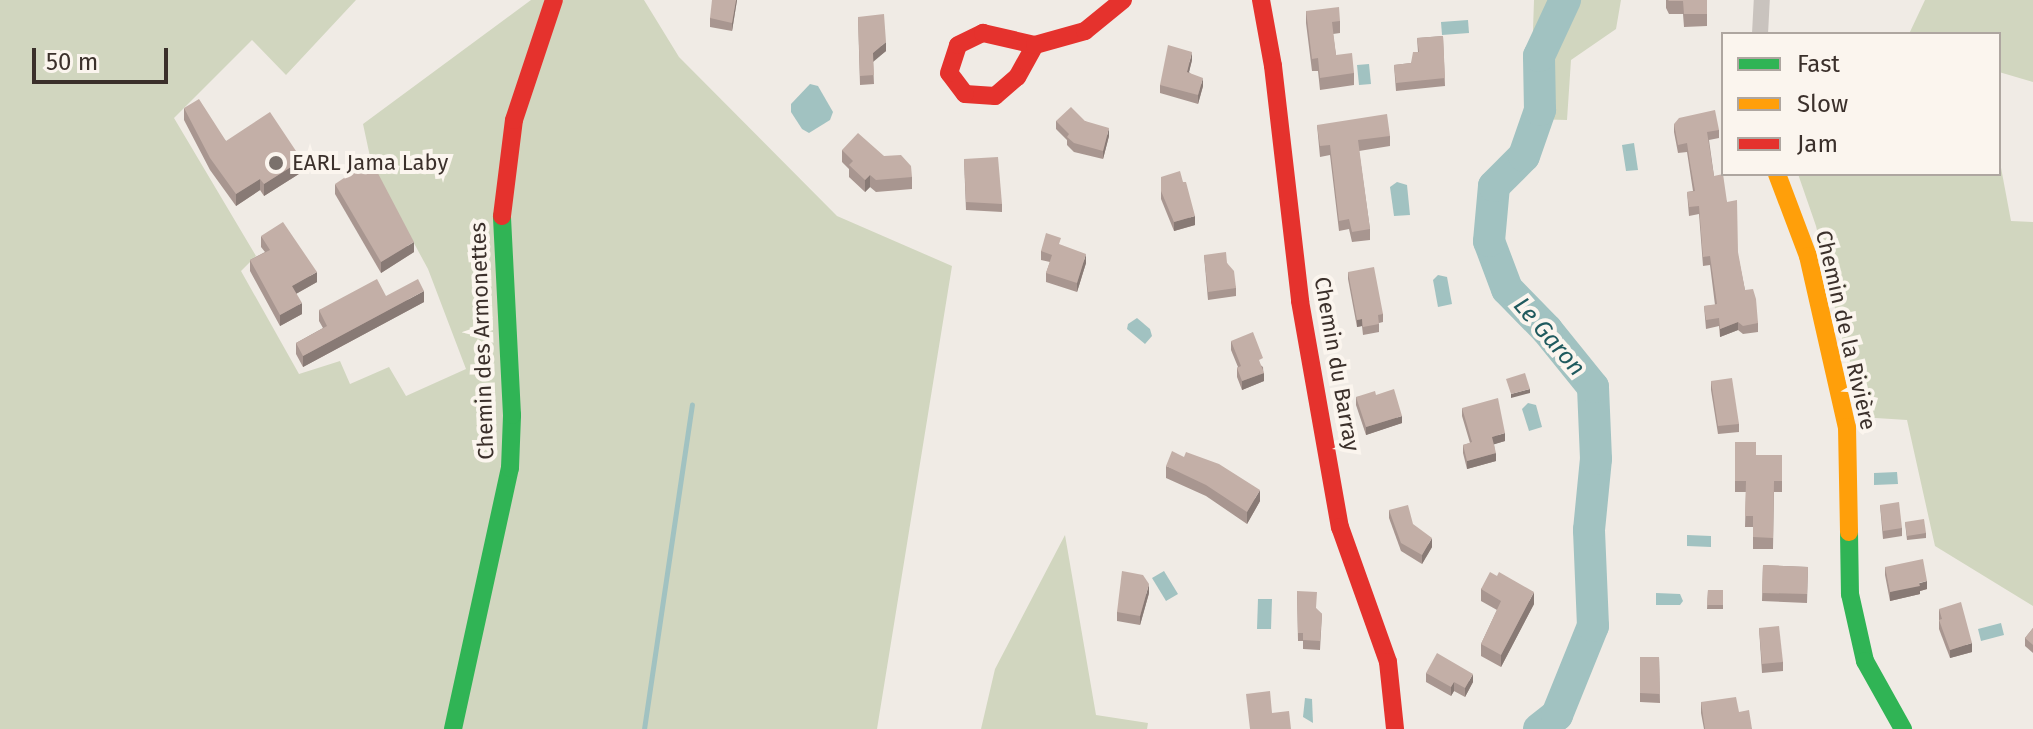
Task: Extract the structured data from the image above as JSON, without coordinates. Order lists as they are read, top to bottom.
{
  "streets": {
    "street": ["Chemin de la Rivière", "Chemin des Armonettes", "Chemin du Barray"]
  },
  "water": ["Le Garon"],
  "places": ["EARL Jama Laby"],
  "legend": ["Fast", "Slow", "Jam"],
  "scale_bar": "50 m"
}
